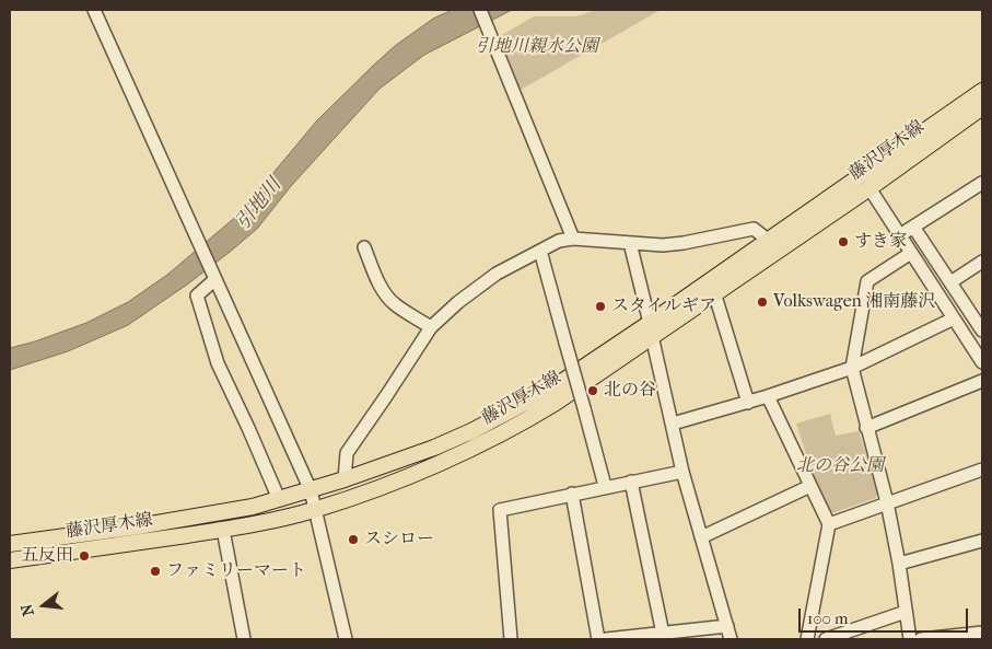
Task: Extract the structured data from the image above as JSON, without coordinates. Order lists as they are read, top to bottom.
{
  "streets": {
    "main road": ["藤沢厚木線"]
  },
  "water": ["引地川"],
  "parks": ["引地川親水公園", "北の谷公園"],
  "places": [
    "すき家",
    "Volkswagen 湘南藤沢",
    "スタイルギア",
    "北の谷",
    "スシロー",
    "五反田",
    "ファミリーマート"
  ],
  "scale_bar": "100 m",
  "north": "left"
}
